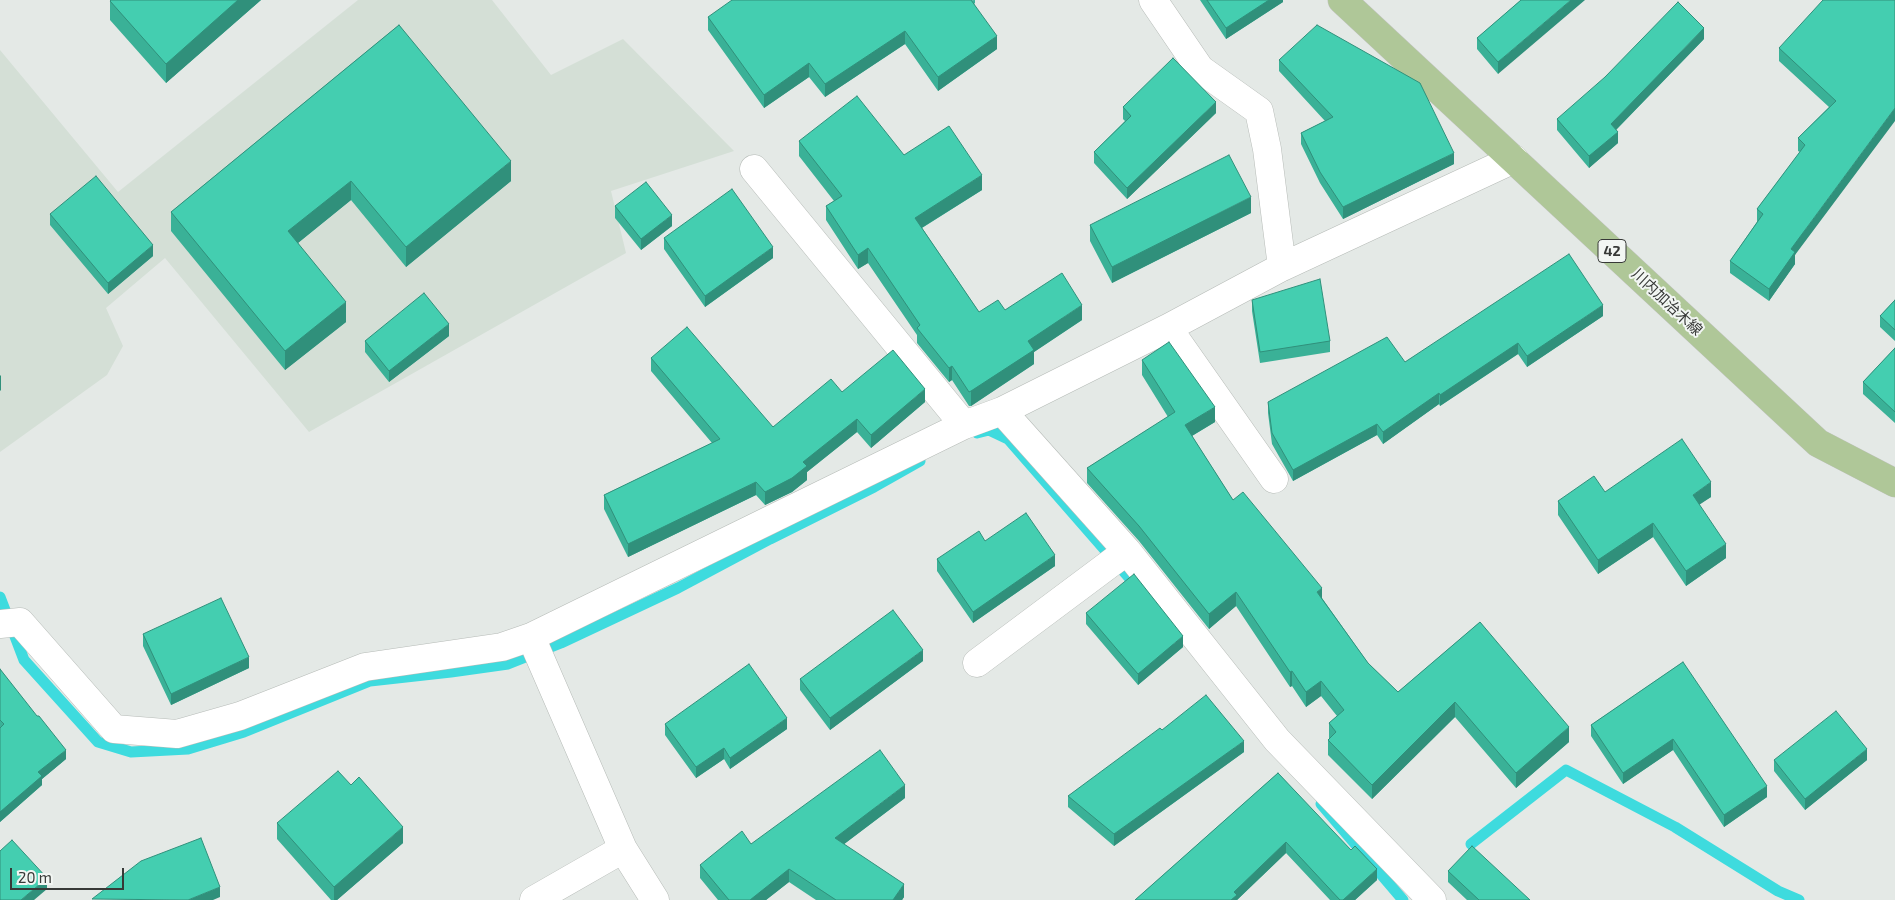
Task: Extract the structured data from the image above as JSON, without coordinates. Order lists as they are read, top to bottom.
{
  "streets": {
    "main road": ["42", "川内加治木線"]
  },
  "scale_bar": "20 m"
}
